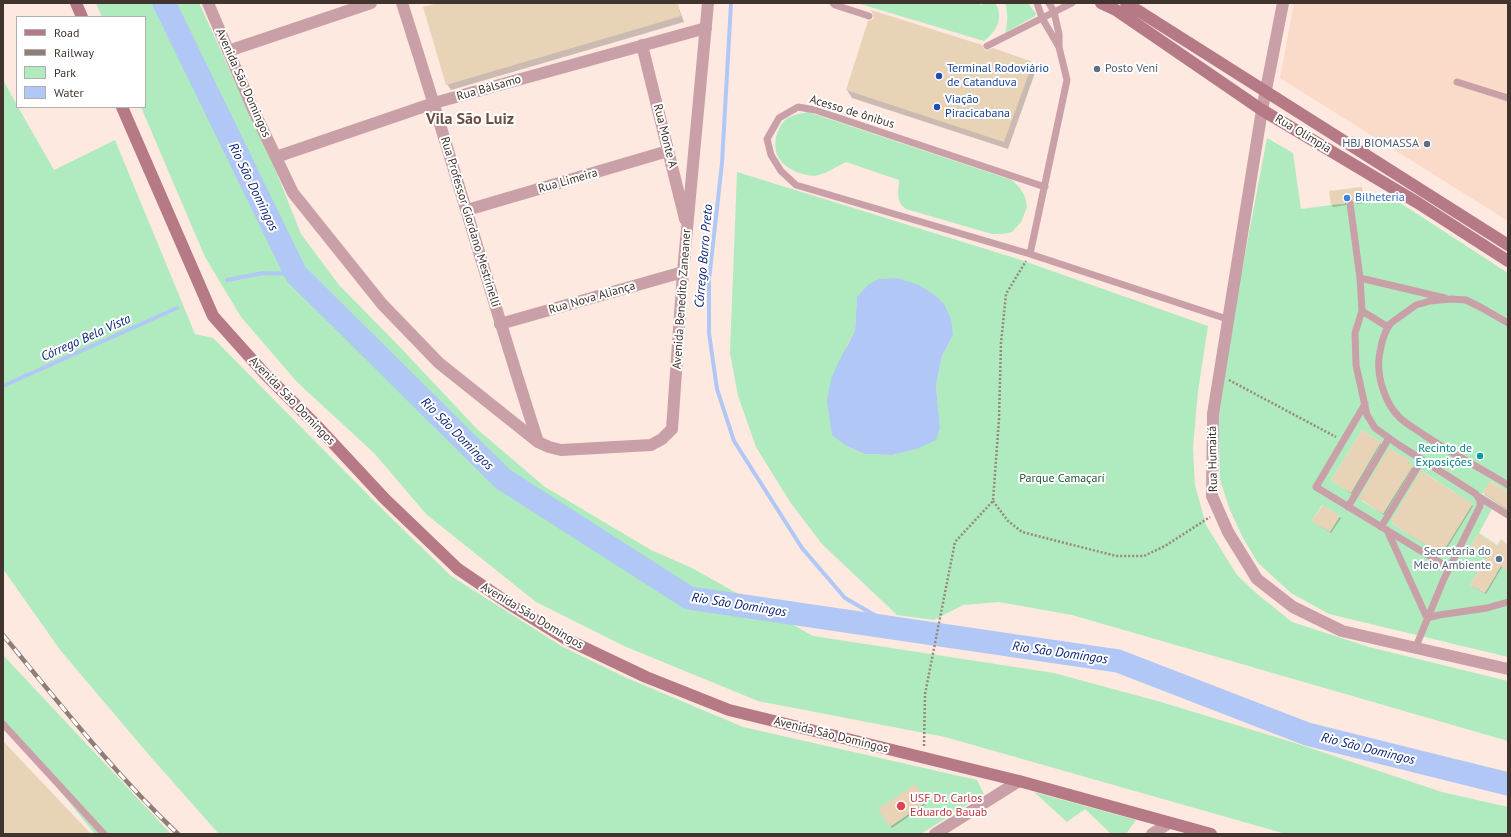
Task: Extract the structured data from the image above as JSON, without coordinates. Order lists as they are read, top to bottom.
{
  "streets": {
    "street": [
      "Avenida São Domingos",
      "Rua Bálsamo",
      "Rua Olímpia",
      "Rua Monte A",
      "Rua Limeira",
      "Rua Professor Giordano Mestrinelli",
      "Rua Nova Aliança",
      "Avenida Benedito Zaneaner",
      "Rua Humaitá"
    ],
    "lane": ["Acesso de ônibus"]
  },
  "crossings": [
    ["Avenida São Domingos", "Rua Bálsamo"],
    ["Avenida São Domingos", "Rua Professor Giordano Mestrinelli"],
    ["Avenida São Domingos", "Avenida Benedito Zaneaner"],
    ["Rua Bálsamo", "Rua Monte A"],
    ["Rua Bálsamo", "Rua Professor Giordano Mestrinelli"],
    ["Rua Bálsamo", "Avenida Benedito Zaneaner"],
    ["Acesso de ônibus", "Rua Humaitá"],
    ["Rua Olímpia", "Rua Humaitá"],
    ["Rua Monte A", "Rua Limeira"],
    ["Rua Monte A", "Avenida Benedito Zaneaner"],
    ["Rua Limeira", "Rua Professor Giordano Mestrinelli"],
    ["Rua Professor Giordano Mestrinelli", "Rua Nova Aliança"],
    ["Rua Professor Giordano Mestrinelli", "Avenida Benedito Zaneaner"],
    ["Rua Nova Aliança", "Avenida Benedito Zaneaner"]
  ],
  "districts": ["Vila São Luiz"],
  "water": ["Rio São Domingos", "Córrego Barro Preto", "Córrego Bela Vista"],
  "parks": ["Parque Camaçarí"],
  "places": [
    "Posto Veni",
    "Terminal Rodoviário de Catanduva",
    "Viação Piracicabana",
    "HBJ BIOMASSA",
    "Bilheteria",
    "Recinto de Exposições",
    "Secretaria do Meio Ambiente",
    "USF Dr. Carlos Eduardo Bauab"
  ],
  "legend": [
    "Road",
    "Railway",
    "Park",
    "Water"
  ]
}
